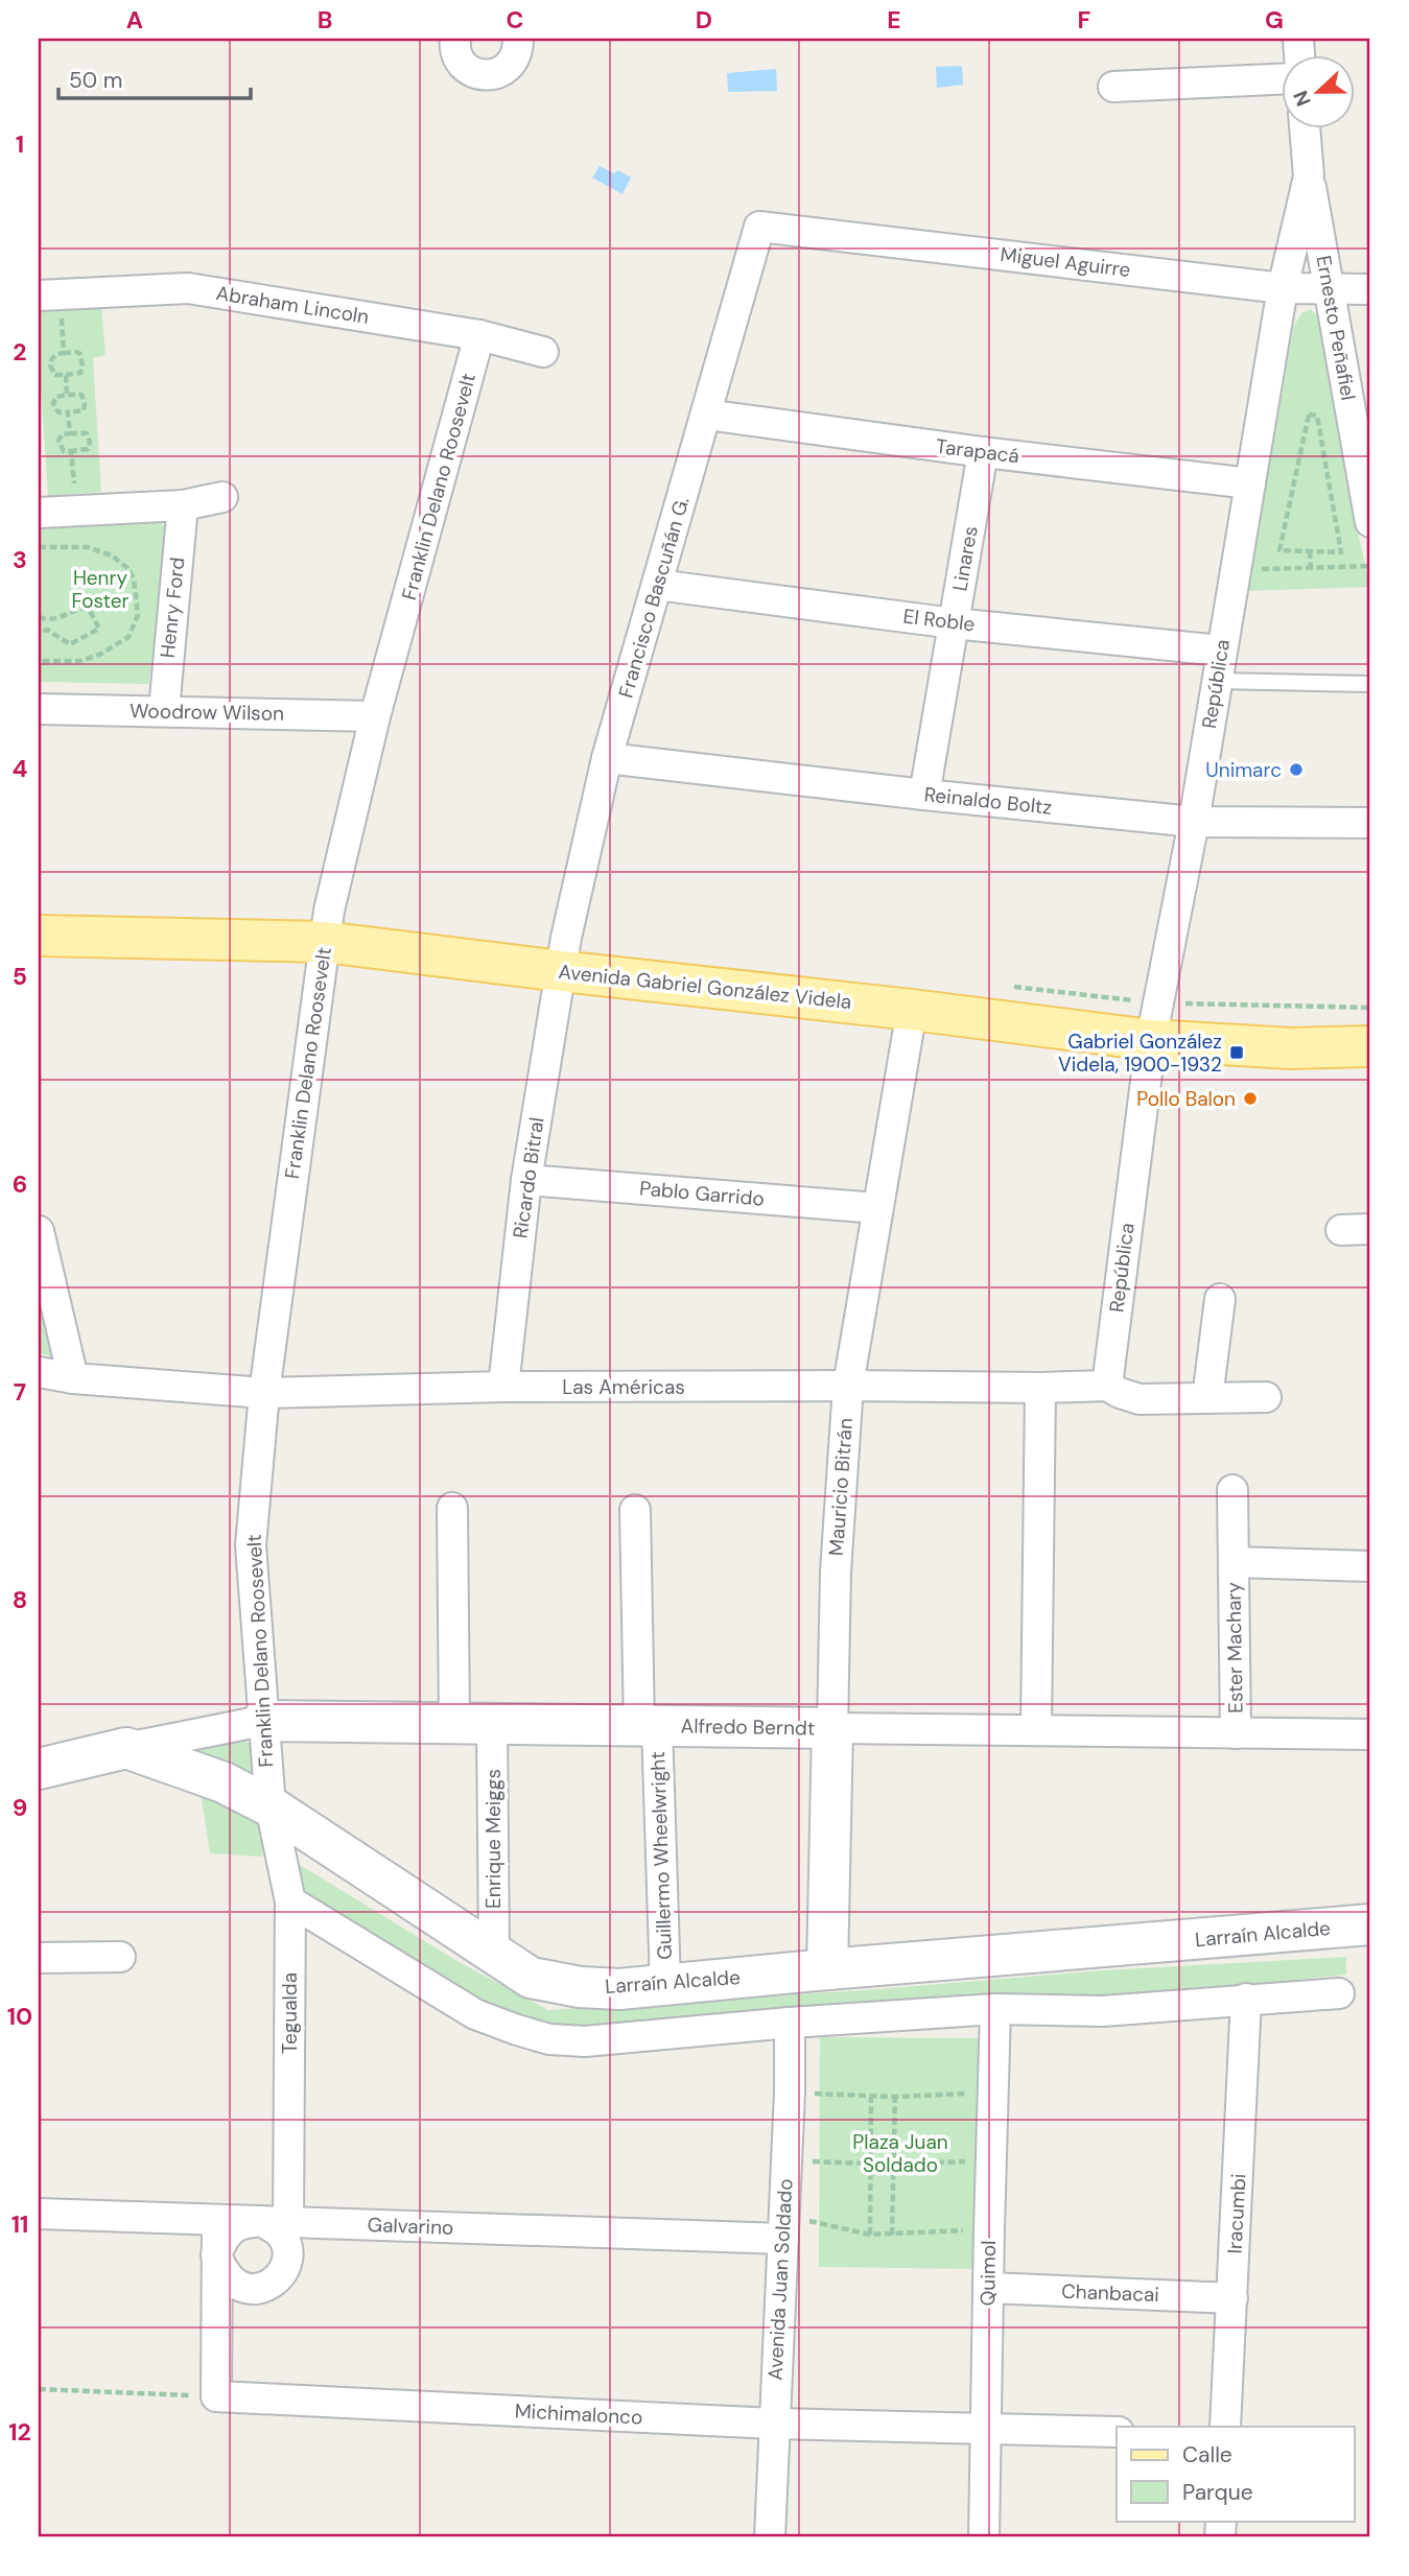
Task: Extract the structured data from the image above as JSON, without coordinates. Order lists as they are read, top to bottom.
{
  "streets": {
    "main road": ["Avenida Gabriel González Videla"],
    "street": [
      "Miguel Aguirre",
      "Abraham Lincoln",
      "Ernesto Peñafiel",
      "Tarapacá",
      "Franklin Delano Roosevelt",
      "Linares",
      "Francisco Bascuñán G.",
      "Henry Ford",
      "El Roble",
      "República",
      "Woodrow Wilson",
      "Reinaldo Boltz",
      "Ricardo Bitral",
      "Pablo Garrido",
      "Las Américas",
      "Mauricio Bitrán",
      "Ester Machary",
      "Alfredo Berndt",
      "Enrique Meiggs",
      "Guillermo Wheelwright",
      "Larraín Alcalde",
      "Tegualda",
      "Iracumbi",
      "Galvarino",
      "Quimol",
      "Avenida Juan Soldado",
      "Chanbacai",
      "Michimalonco"
    ]
  },
  "crossings": [
    ["Miguel Aguirre", "Ernesto Peñafiel"],
    ["Miguel Aguirre", "Francisco Bascuñán G."],
    ["Miguel Aguirre", "República"],
    ["Abraham Lincoln", "Franklin Delano Roosevelt"],
    ["Ernesto Peñafiel", "República"],
    ["Tarapacá", "Linares"],
    ["Tarapacá", "Francisco Bascuñán G."],
    ["Tarapacá", "República"],
    ["Franklin Delano Roosevelt", "Woodrow Wilson"],
    ["Franklin Delano Roosevelt", "Avenida Gabriel González Videla"],
    ["Franklin Delano Roosevelt", "Las Américas"],
    ["Franklin Delano Roosevelt", "Alfredo Berndt"],
    ["Franklin Delano Roosevelt", "Larraín Alcalde"],
    ["Franklin Delano Roosevelt", "Tegualda"],
    ["Linares", "El Roble"],
    ["Linares", "Reinaldo Boltz"],
    ["Francisco Bascuñán G.", "El Roble"],
    ["Francisco Bascuñán G.", "Reinaldo Boltz"],
    ["Francisco Bascuñán G.", "Avenida Gabriel González Videla"],
    ["Francisco Bascuñán G.", "Ricardo Bitral"],
    ["Henry Ford", "Woodrow Wilson"],
    ["El Roble", "República"],
    ["República", "Reinaldo Boltz"],
    ["República", "Avenida Gabriel González Videla"],
    ["República", "Las Américas"],
    ["Avenida Gabriel González Videla", "Ricardo Bitral"],
    ["Avenida Gabriel González Videla", "Mauricio Bitrán"],
    ["Ricardo Bitral", "Pablo Garrido"],
    ["Ricardo Bitral", "Las Américas"],
    ["Pablo Garrido", "Mauricio Bitrán"],
    ["Las Américas", "Mauricio Bitrán"],
    ["Mauricio Bitrán", "Alfredo Berndt"],
    ["Mauricio Bitrán", "Larraín Alcalde"],
    ["Ester Machary", "Alfredo Berndt"],
    ["Alfredo Berndt", "Enrique Meiggs"],
    ["Alfredo Berndt", "Guillermo Wheelwright"],
    ["Alfredo Berndt", "Larraín Alcalde"],
    ["Enrique Meiggs", "Larraín Alcalde"],
    ["Guillermo Wheelwright", "Larraín Alcalde"],
    ["Larraín Alcalde", "Tegualda"],
    ["Tegualda", "Galvarino"],
    ["Iracumbi", "Chanbacai"],
    ["Galvarino", "Avenida Juan Soldado"],
    ["Quimol", "Chanbacai"],
    ["Quimol", "Michimalonco"],
    ["Avenida Juan Soldado", "Michimalonco"]
  ],
  "parks": ["Henry Foster", "Plaza Juan Soldado"],
  "places": {
    "other": ["Unimarc", "Pollo Balon"],
    "transit": ["Gabriel González Videla, 1900-1932"]
  },
  "legend": ["Calle", "Parque"],
  "scale_bar": "50 m",
  "north": "left",
  "grid": {
    "columns": [
      "A",
      "B",
      "C",
      "D",
      "E",
      "F",
      "G"
    ],
    "rows": [
      "1",
      "2",
      "3",
      "4",
      "5",
      "6",
      "7",
      "8",
      "9",
      "10",
      "11",
      "12"
    ]
  }
}
